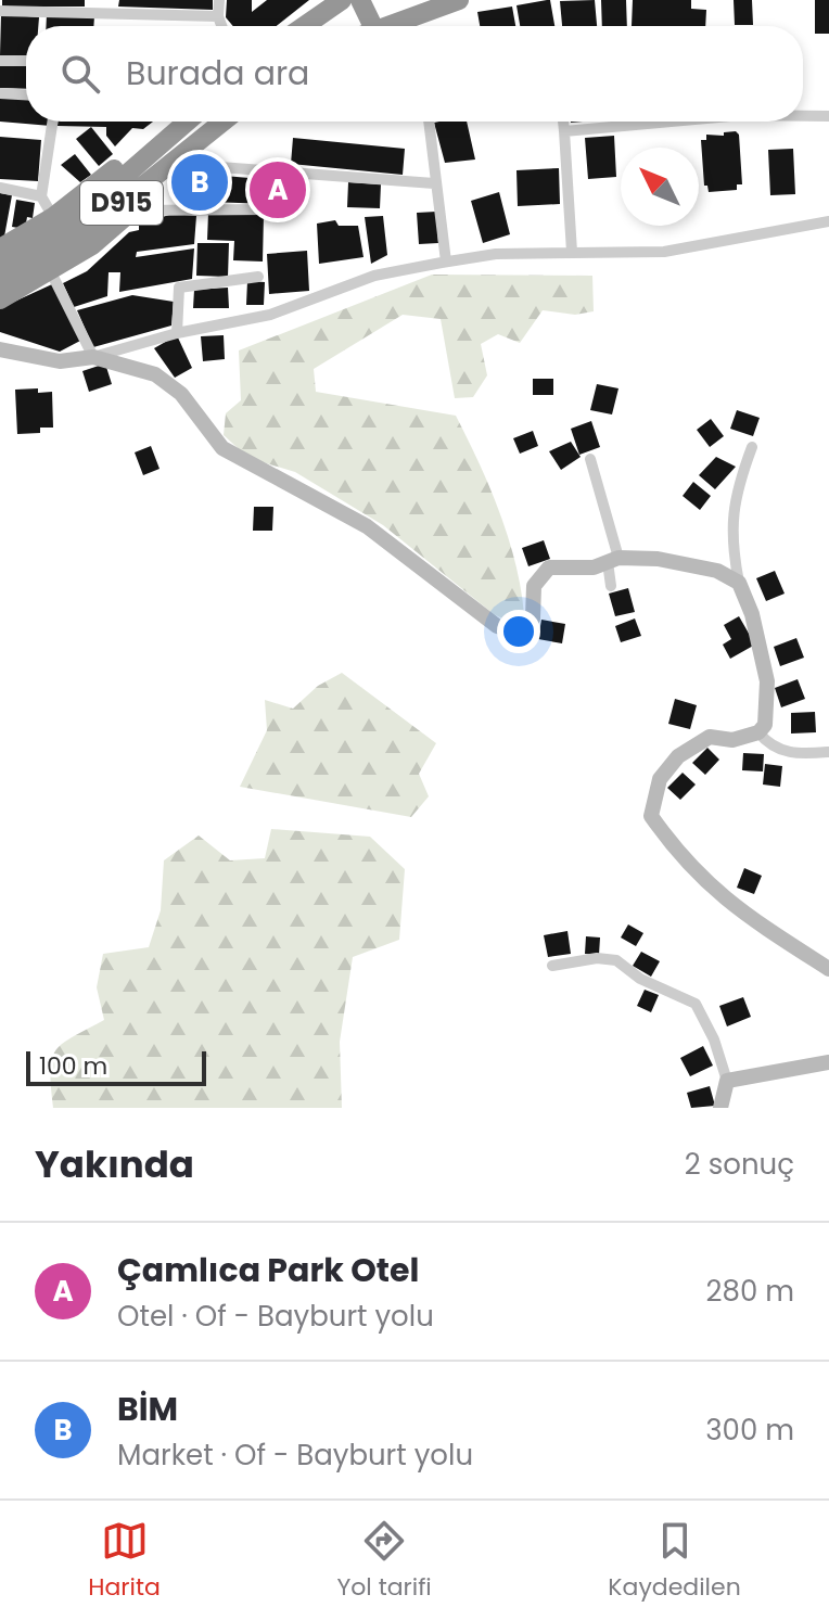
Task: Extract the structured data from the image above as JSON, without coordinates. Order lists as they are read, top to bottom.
{
  "streets": {
    "highway": ["D915"]
  },
  "scale_bar": "100 m",
  "north": "top left",
  "page": {
    "search": "Burada ara",
    "pins": ["B", "A"],
    "scale": "100 m",
    "heading": ["Yakında", "2 sonuç"],
    "list": [
      {
        "mark": "A",
        "name": "Çamlıca Park Otel",
        "note": "Otel · Of - Bayburt yolu",
        "value": "280 m"
      },
      {
        "mark": "B",
        "name": "BİM",
        "note": "Market · Of - Bayburt yolu",
        "value": "300 m"
      }
    ],
    "nav": ["Harita", "Yol tarifi", "Kaydedilen"]
  }
}
